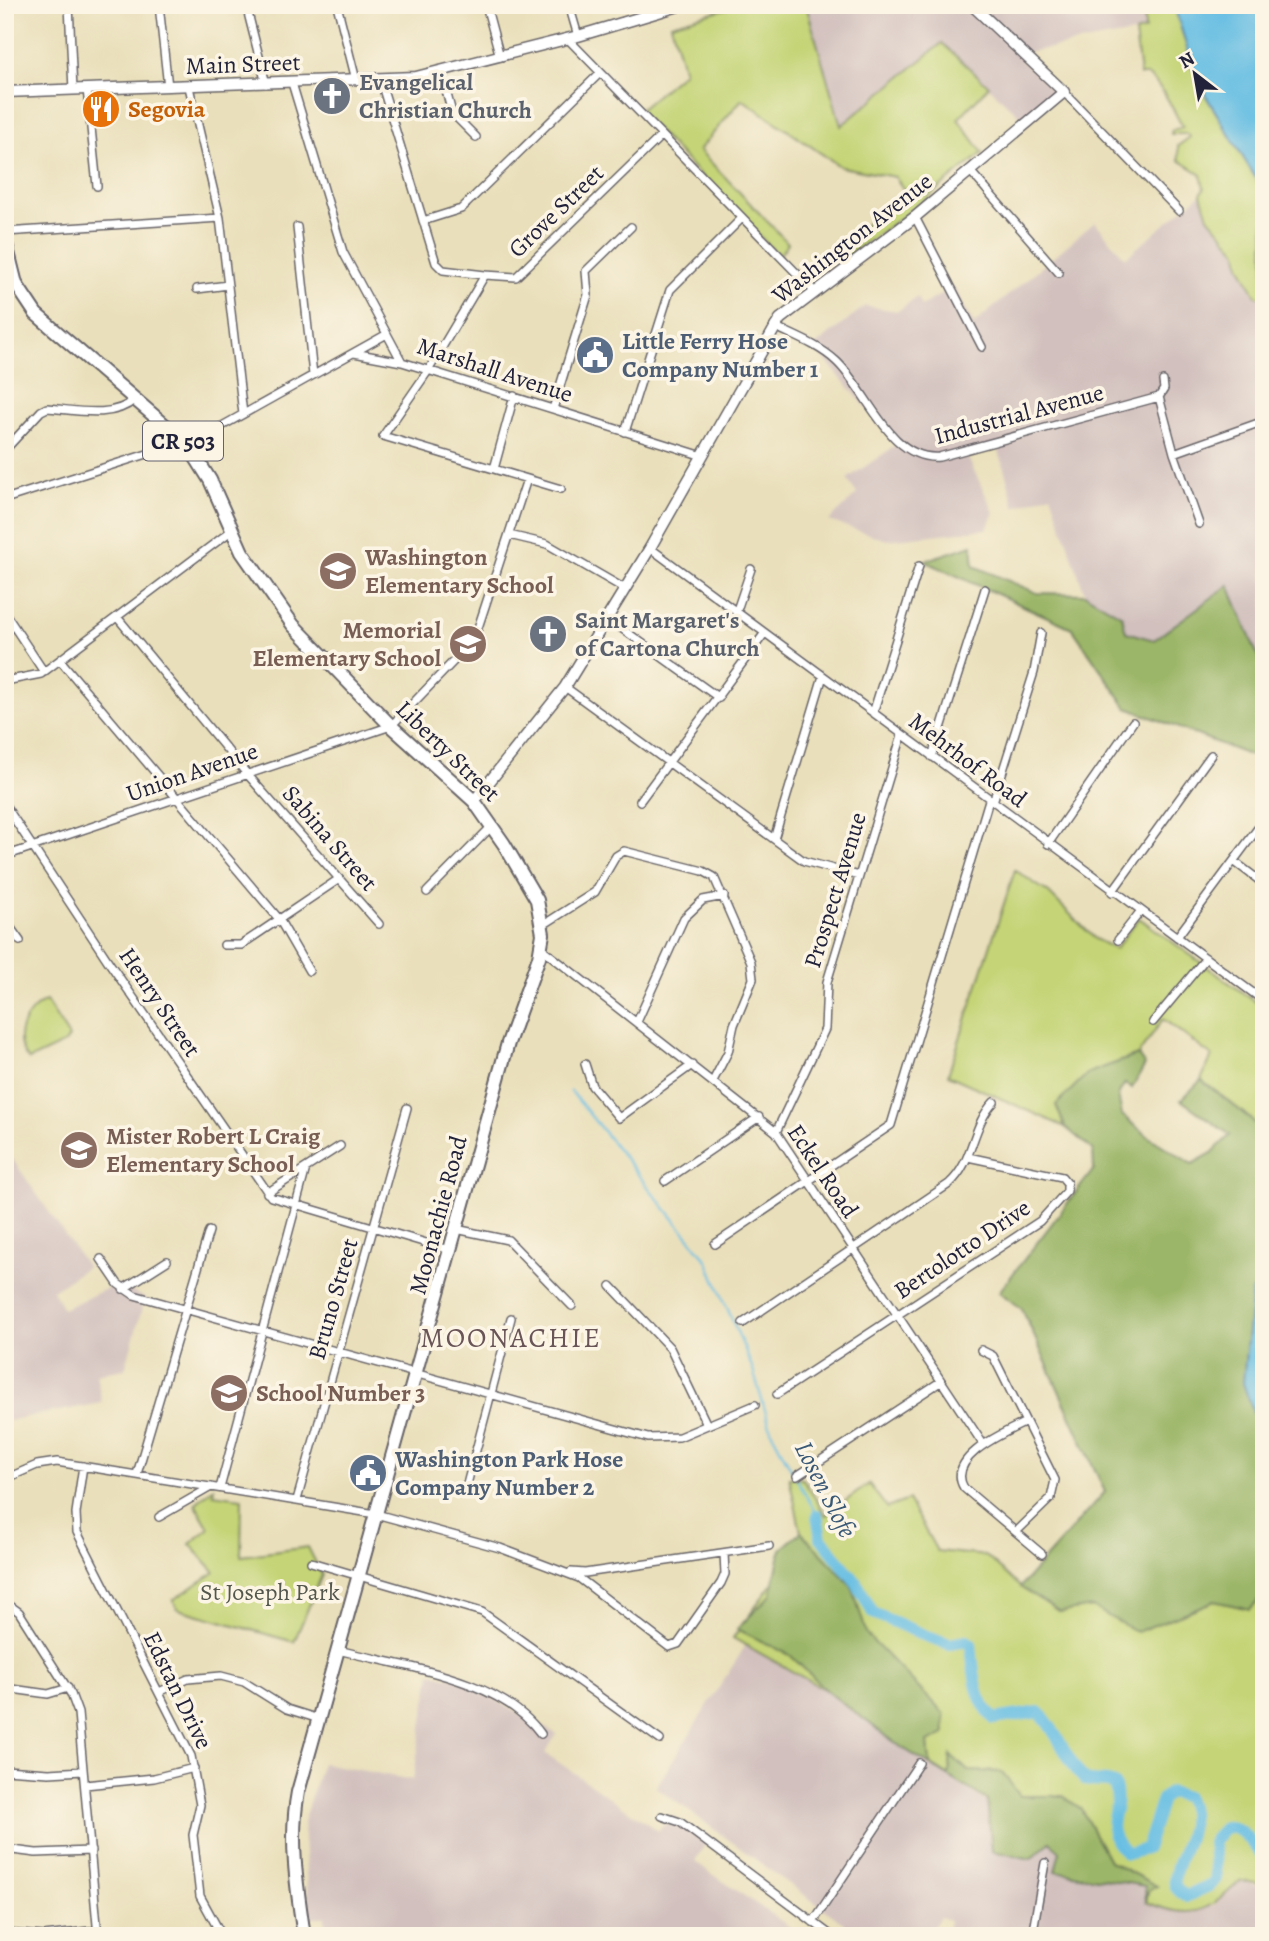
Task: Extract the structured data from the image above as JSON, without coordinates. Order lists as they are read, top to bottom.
{
  "streets": {
    "main road": ["CR 503", "Liberty Street", "Moonachie Road"],
    "street": [
      "Main Street",
      "Grove Street",
      "Washington Avenue",
      "Marshall Avenue",
      "Industrial Avenue",
      "Mehrhof Road",
      "Union Avenue",
      "Sabina Street",
      "Prospect Avenue",
      "Henry Street",
      "Eckel Road",
      "Bertolotto Drive",
      "Bruno Street",
      "Edstan Drive"
    ]
  },
  "crossings": [
    ["Main Street", "Marshall Avenue"],
    ["Grove Street", "Marshall Avenue"],
    ["Washington Avenue", "Marshall Avenue"],
    ["Washington Avenue", "Industrial Avenue"],
    ["Washington Avenue", "Liberty Street"],
    ["Washington Avenue", "Mehrhof Road"],
    ["Liberty Street", "Union Avenue"],
    ["Liberty Street", "Eckel Road"],
    ["Liberty Street", "Moonachie Road"],
    ["Mehrhof Road", "Prospect Avenue"],
    ["Union Avenue", "Sabina Street"],
    ["Union Avenue", "Henry Street"],
    ["Prospect Avenue", "Eckel Road"],
    ["Eckel Road", "Bertolotto Drive"]
  ],
  "districts": ["MOONACHIE"],
  "water": ["Losen Slofe"],
  "parks": ["St Joseph Park"],
  "places": {
    "church": ["Evangelical Christian Church", "Saint Margaret's of Cartona Church"],
    "restaurant": ["Segovia"],
    "public building": ["Little Ferry Hose Company Number 1", "Washington Park Hose Company Number 2"],
    "school or university": [
      "Washington Elementary School",
      "Memorial Elementary School",
      "Mister Robert L Craig Elementary School",
      "School Number 3"
    ]
  },
  "north": "top left"
}
